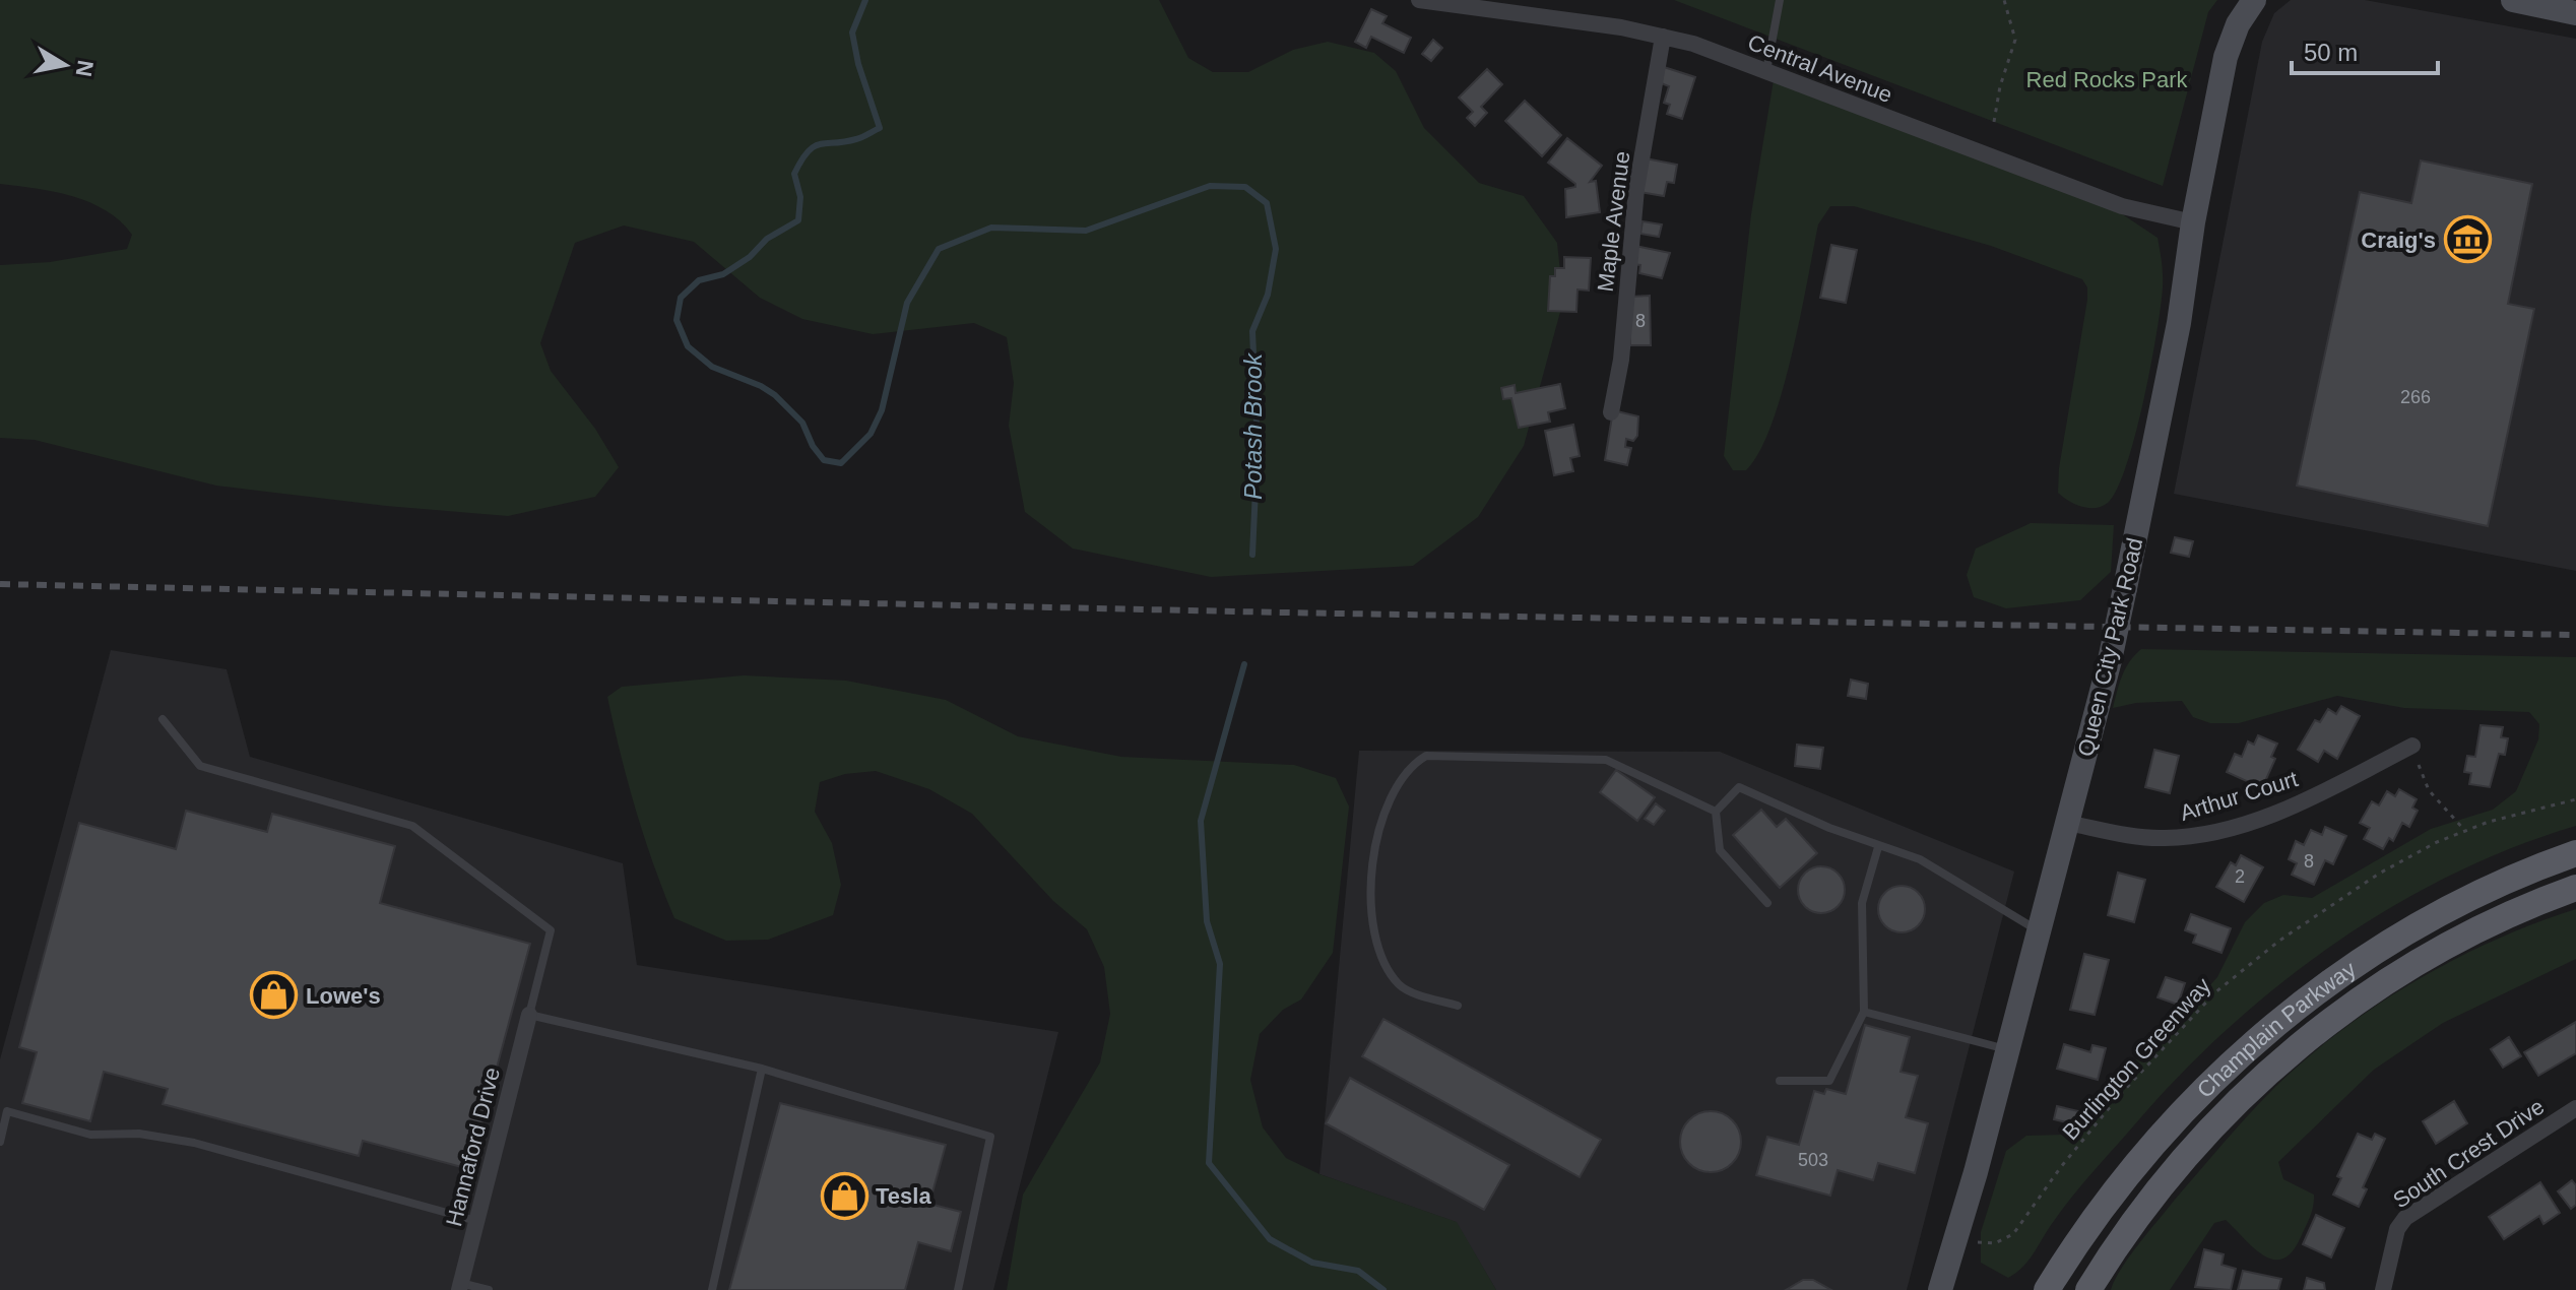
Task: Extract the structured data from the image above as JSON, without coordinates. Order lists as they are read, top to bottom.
{
  "streets": {
    "main road": ["Champlain Parkway"],
    "street": [
      "Central Avenue",
      "Maple Avenue",
      "Queen City Park Road",
      "Arthur Court",
      "Hannaford Drive",
      "South Crest Drive"
    ],
    "path": ["Burlington Greenway"]
  },
  "crossings": [
    ["Central Avenue", "Maple Avenue"],
    ["Central Avenue", "Queen City Park Road"],
    ["Queen City Park Road", "Arthur Court"],
    ["Queen City Park Road", "Burlington Greenway"]
  ],
  "water": ["Potash Brook"],
  "parks": ["Red Rocks Park"],
  "places": {
    "museum": ["Craig's"],
    "shop": ["Lowe's", "Tesla"]
  },
  "house_numbers": [
    "8",
    "266",
    "8",
    "2",
    "503"
  ],
  "scale_bar": "50 m",
  "north": "right"
}
